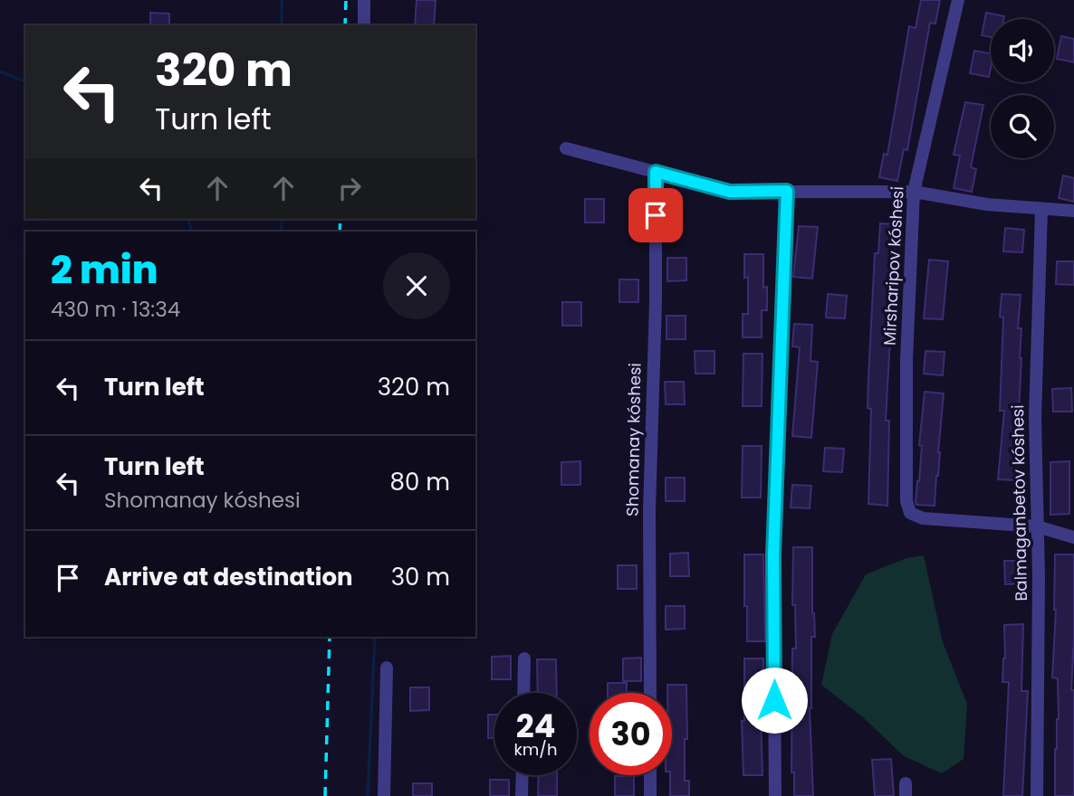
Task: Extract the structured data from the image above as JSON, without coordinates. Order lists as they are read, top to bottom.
{
  "streets": {
    "street": ["Mirsharipov kóshesi", "Shomanay kóshesi", "Balmaganbetov kóshesi"]
  },
  "crossings": [
    ["Mirsharipov kóshesi", "Balmaganbetov kóshesi"]
  ],
  "page": {
    "turn": ["320 m", "Turn left"],
    "heading": ["2 min", "430 m · 13:34"],
    "list": [
      {
        "name": "Turn left",
        "value": "320 m"
      },
      {
        "name": "Turn left",
        "note": "Shomanay kóshesi",
        "value": "80 m"
      },
      {
        "name": "Arrive at destination",
        "value": "30 m"
      }
    ],
    "speed": "24 km/h",
    "limit": "30"
  }
}
